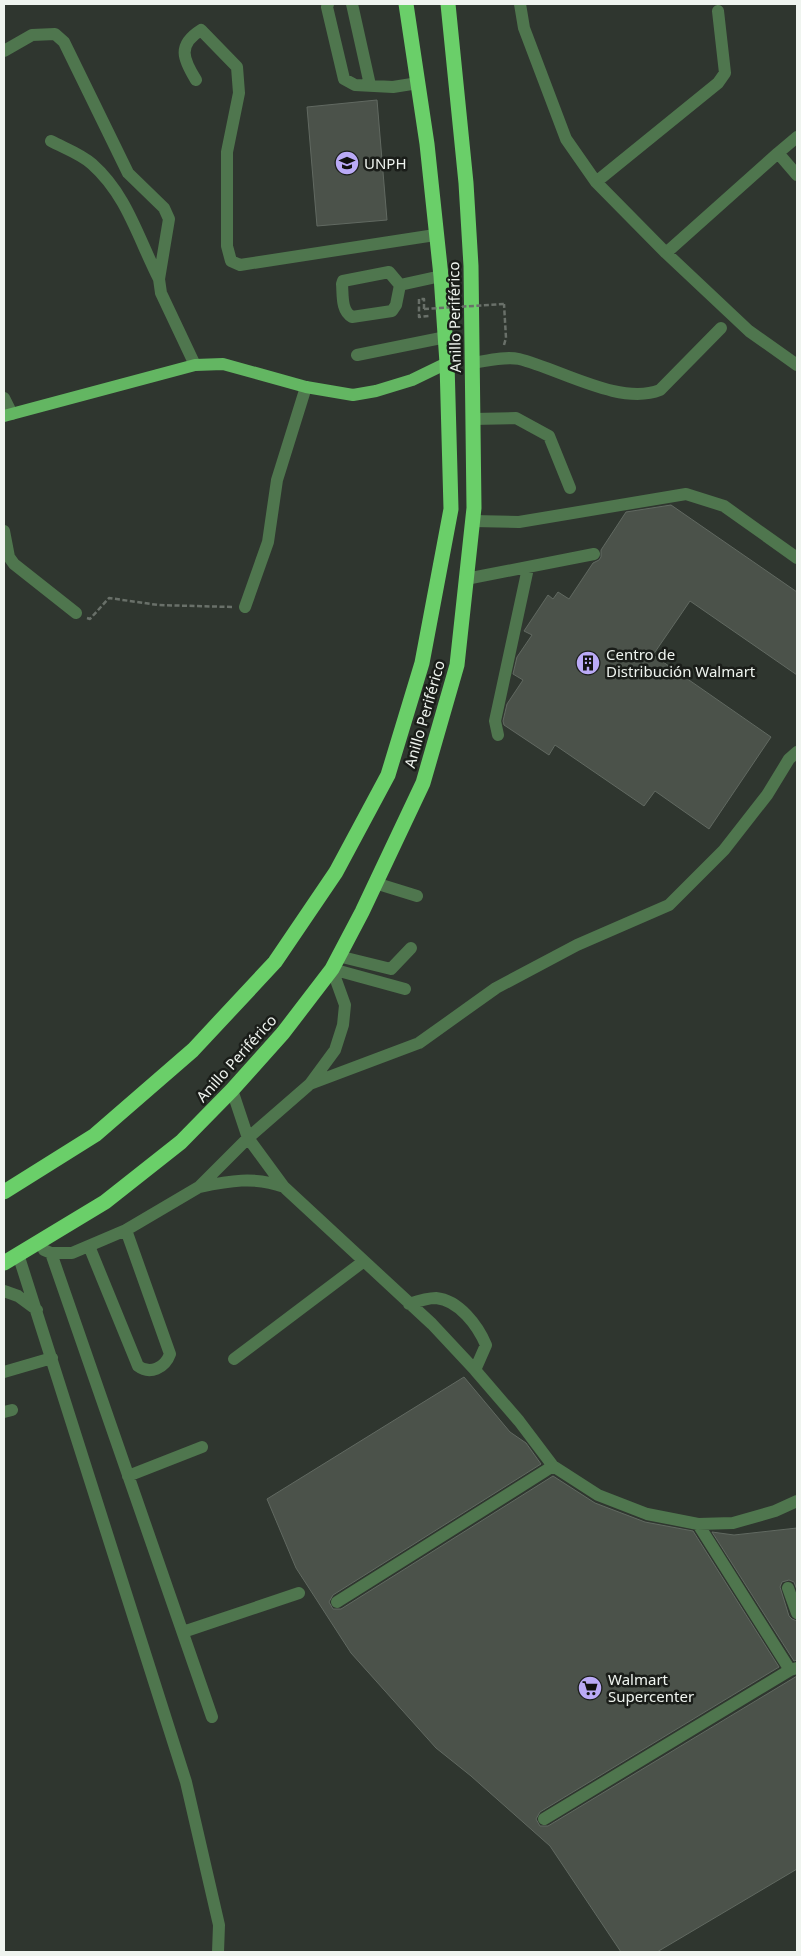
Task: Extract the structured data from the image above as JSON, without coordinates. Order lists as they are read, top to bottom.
{
  "streets": {
    "highway": ["Anillo Periférico"]
  },
  "places": {
    "school or university": ["UNPH"],
    "building": ["Centro de Distribución Walmart"],
    "supermarket": ["Walmart Supercenter"]
  }
}
